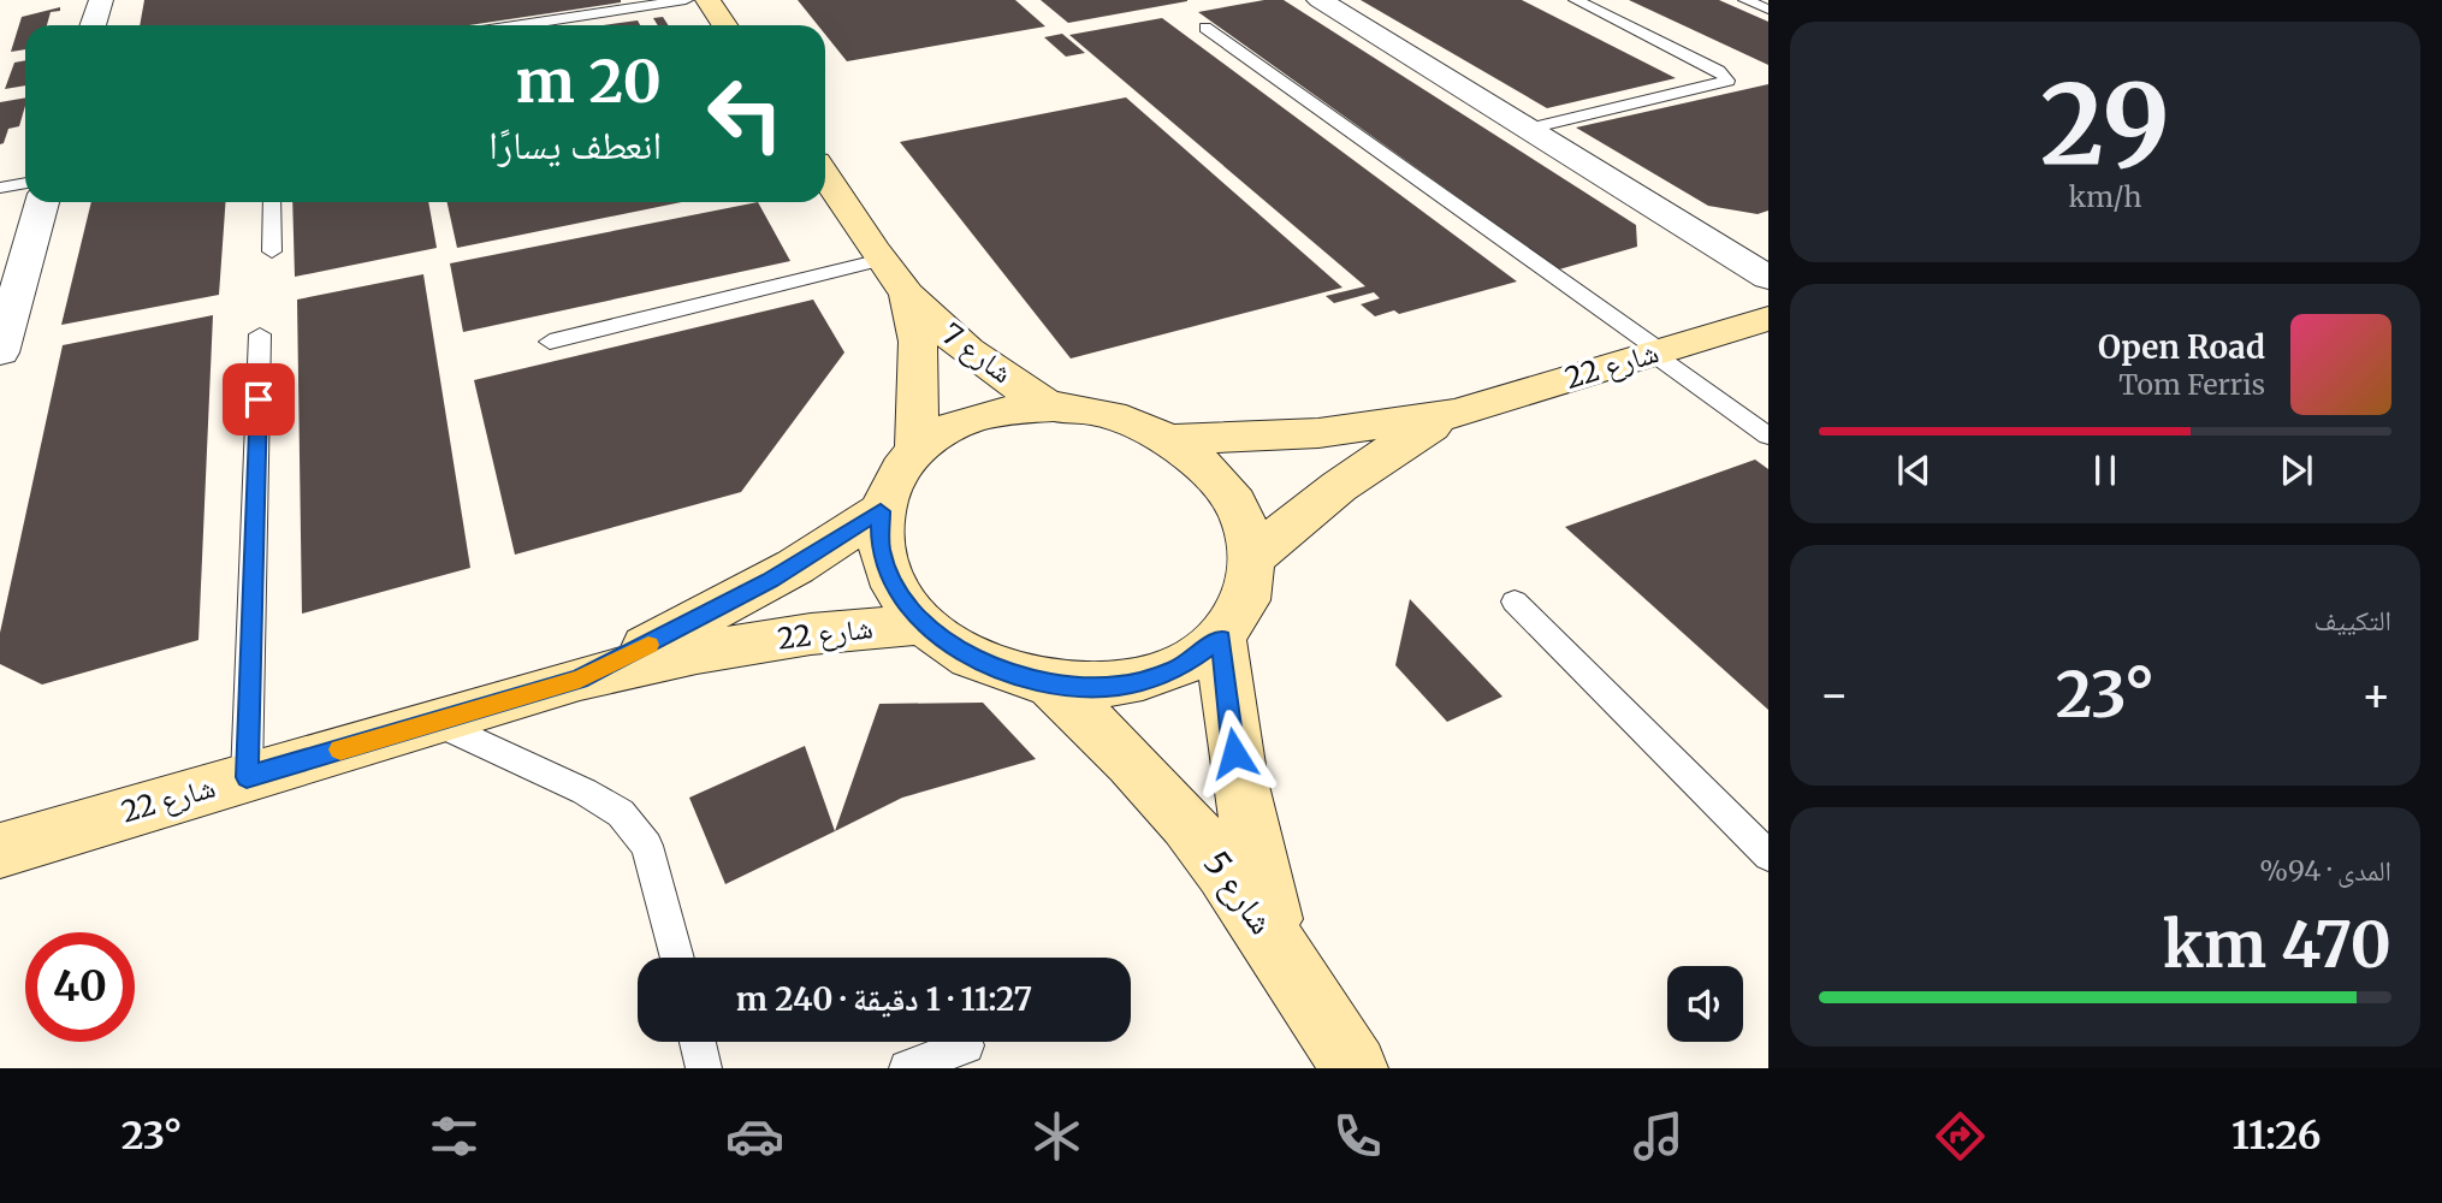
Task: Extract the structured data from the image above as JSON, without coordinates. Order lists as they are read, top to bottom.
{
  "streets": {
    "street": ["شارع 7", "شارع 22", "شارع 5"]
  },
  "page": {
    "tile": [
      ["29", "km/h"],
      "التكييف",
      ["المدى · 94%", "470 km"]
    ],
    "turn": ["20 m", "انعطف يسارًا"],
    "song": ["Open Road", "Tom Ferris"],
    "heat": ["−", "23°", "+"],
    "limit": "40",
    "trip": "11:27 · 1 دقيقة · 240 m",
    "tabs": ["11:26", "23°"]
  }
}
